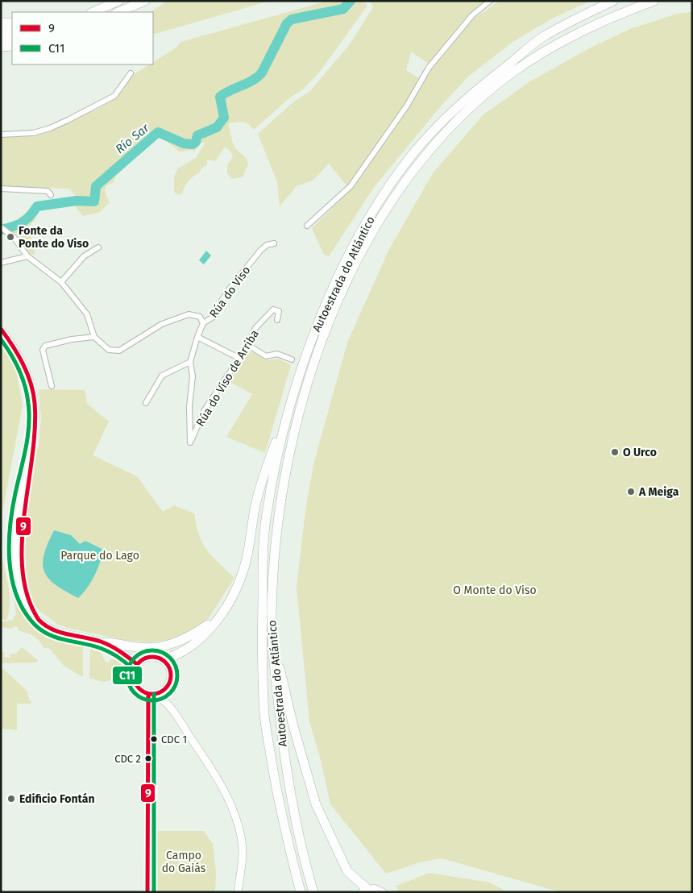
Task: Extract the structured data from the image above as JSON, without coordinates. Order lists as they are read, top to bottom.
{
  "streets": {
    "highway": ["Autoestrada do Atlántico"],
    "street": ["Rúa do Viso", "Rúa do Viso de Arriba"]
  },
  "crossings": [
    ["Rúa do Viso", "Rúa do Viso de Arriba"]
  ],
  "water": ["Río Sar"],
  "parks": ["Parque do Lago", "O Monte do Viso", "Campo do Gaiás"],
  "places": [
    "Fonte da Ponte do Viso",
    "O Urco",
    "A Meiga",
    "CDC 1",
    "CDC 2",
    "Edificio Fontán"
  ],
  "lines": ["transit line 9", "transit line C11"],
  "legend": ["9", "C11"]
}
